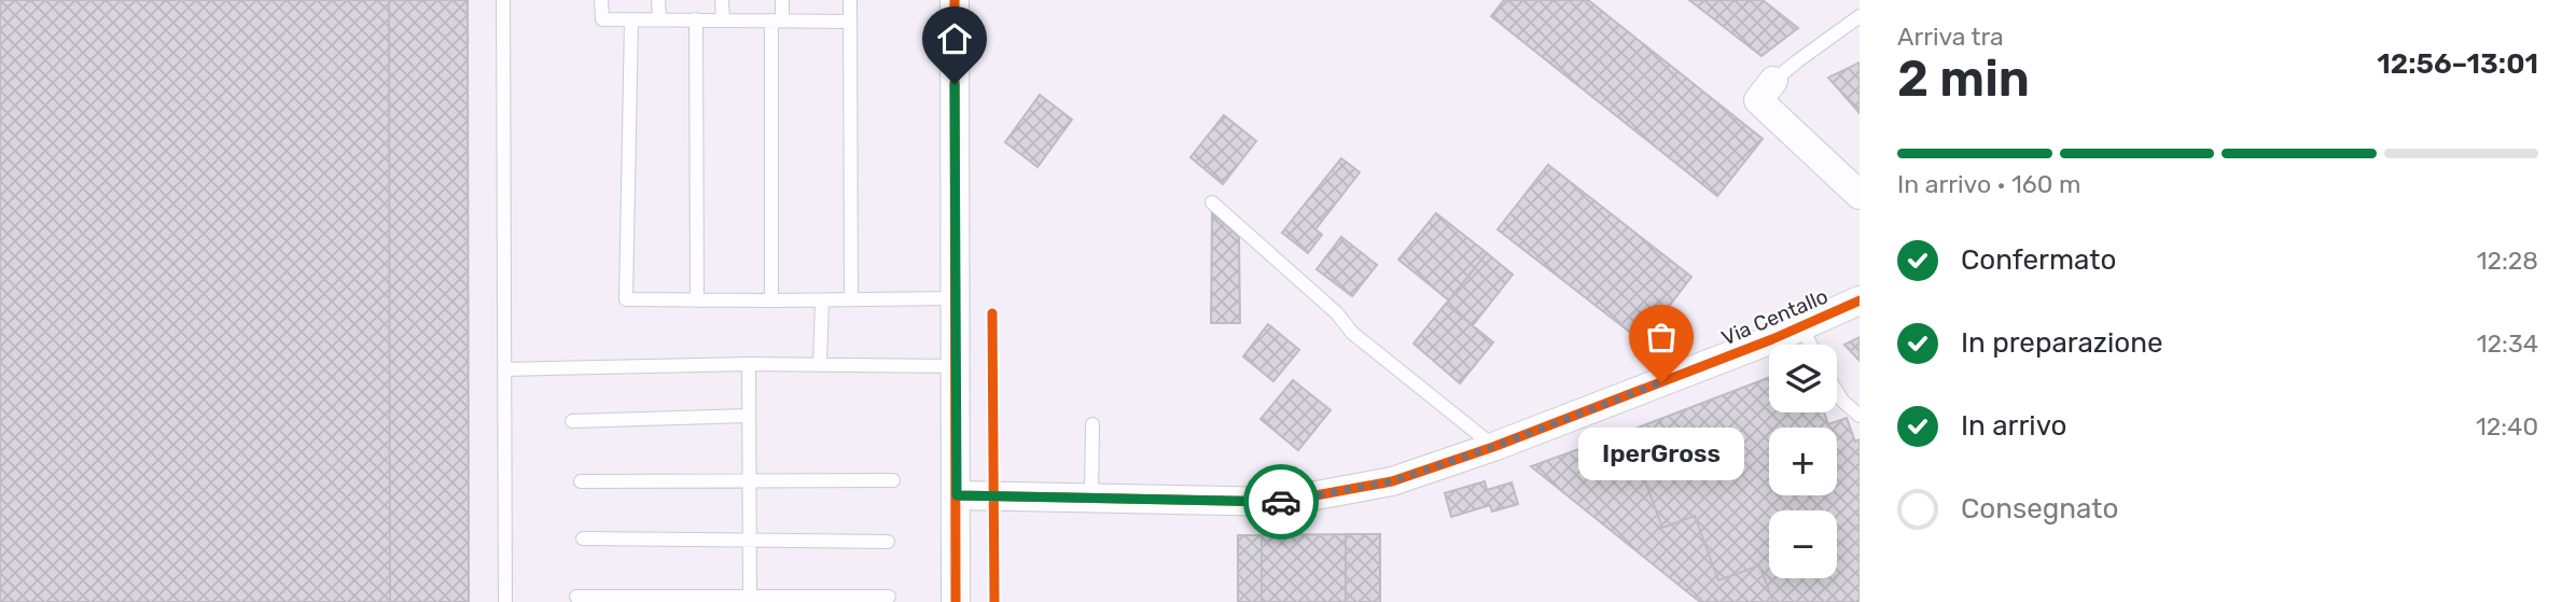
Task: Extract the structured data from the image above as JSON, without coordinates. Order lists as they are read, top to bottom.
{
  "streets": {
    "street": ["Via Centallo"]
  },
  "places": ["IperGross"],
  "page": {
    "heading": ["2 min", "Arriva tra", "12:56–13:01"],
    "bar": "In arrivo · 160 m",
    "list": [
      ["Confermato", "12:28"],
      ["In preparazione", "12:34"],
      ["In arrivo", "12:40"],
      "Consegnato"
    ],
    "map_buttons": ["+", "−"],
    "bubble": "IperGross"
  }
}
